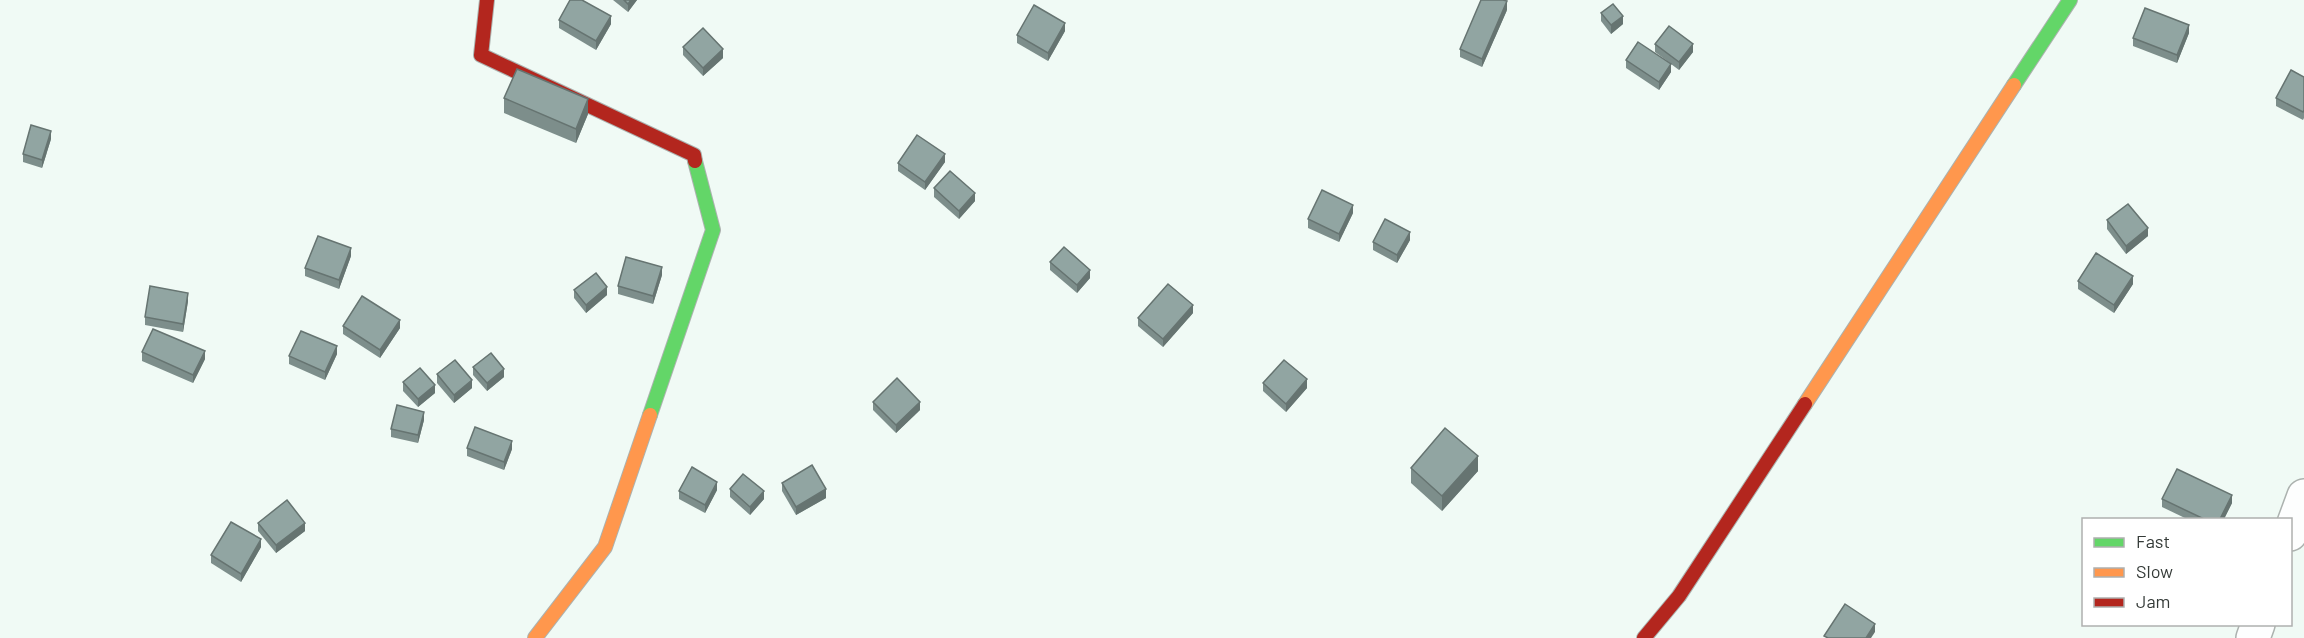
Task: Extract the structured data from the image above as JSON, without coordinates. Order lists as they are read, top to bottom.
{
  "legend": ["Fast", "Slow", "Jam"]
}
